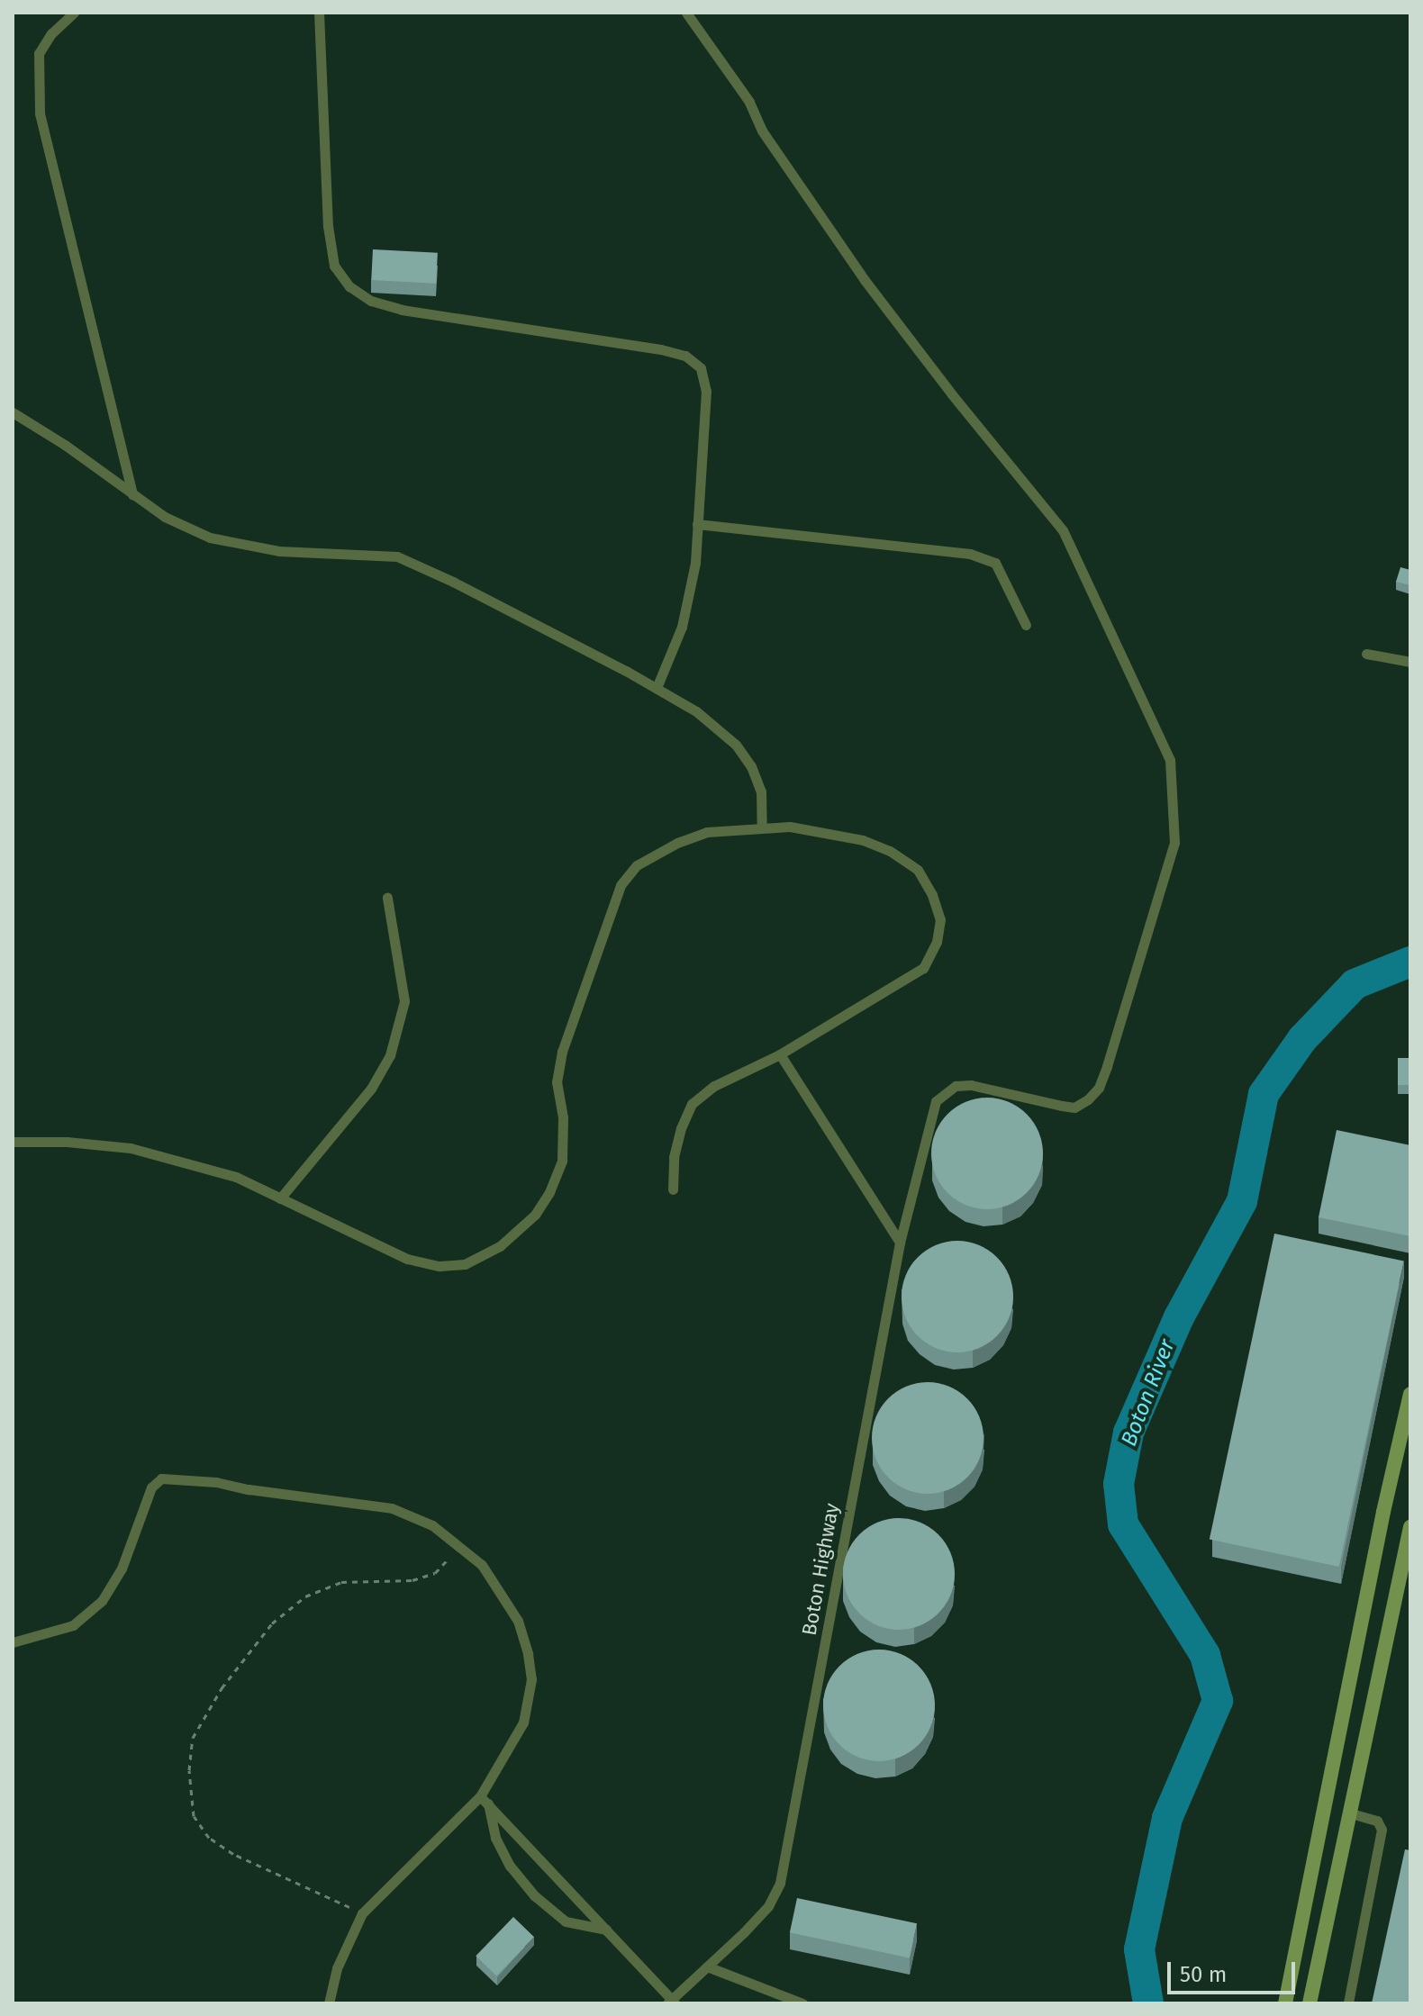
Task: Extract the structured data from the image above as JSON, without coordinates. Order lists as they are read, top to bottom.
{
  "streets": {
    "lane": ["Boton Highway"]
  },
  "water": ["Boton River"],
  "scale_bar": "50 m"
}
